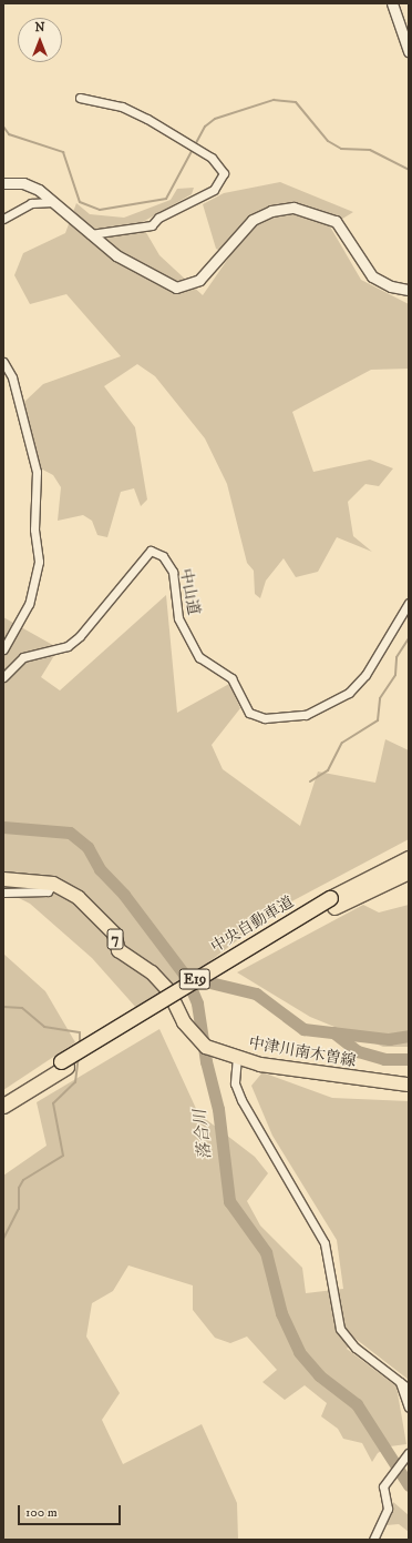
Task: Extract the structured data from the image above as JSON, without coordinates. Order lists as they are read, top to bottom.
{
  "streets": {
    "highway": ["中央自動車道", "E19"],
    "main road": ["7", "中津川南木曽線"],
    "street": ["中山道"]
  },
  "water": ["落合川"],
  "scale_bar": "100 m",
  "north": "top"
}
